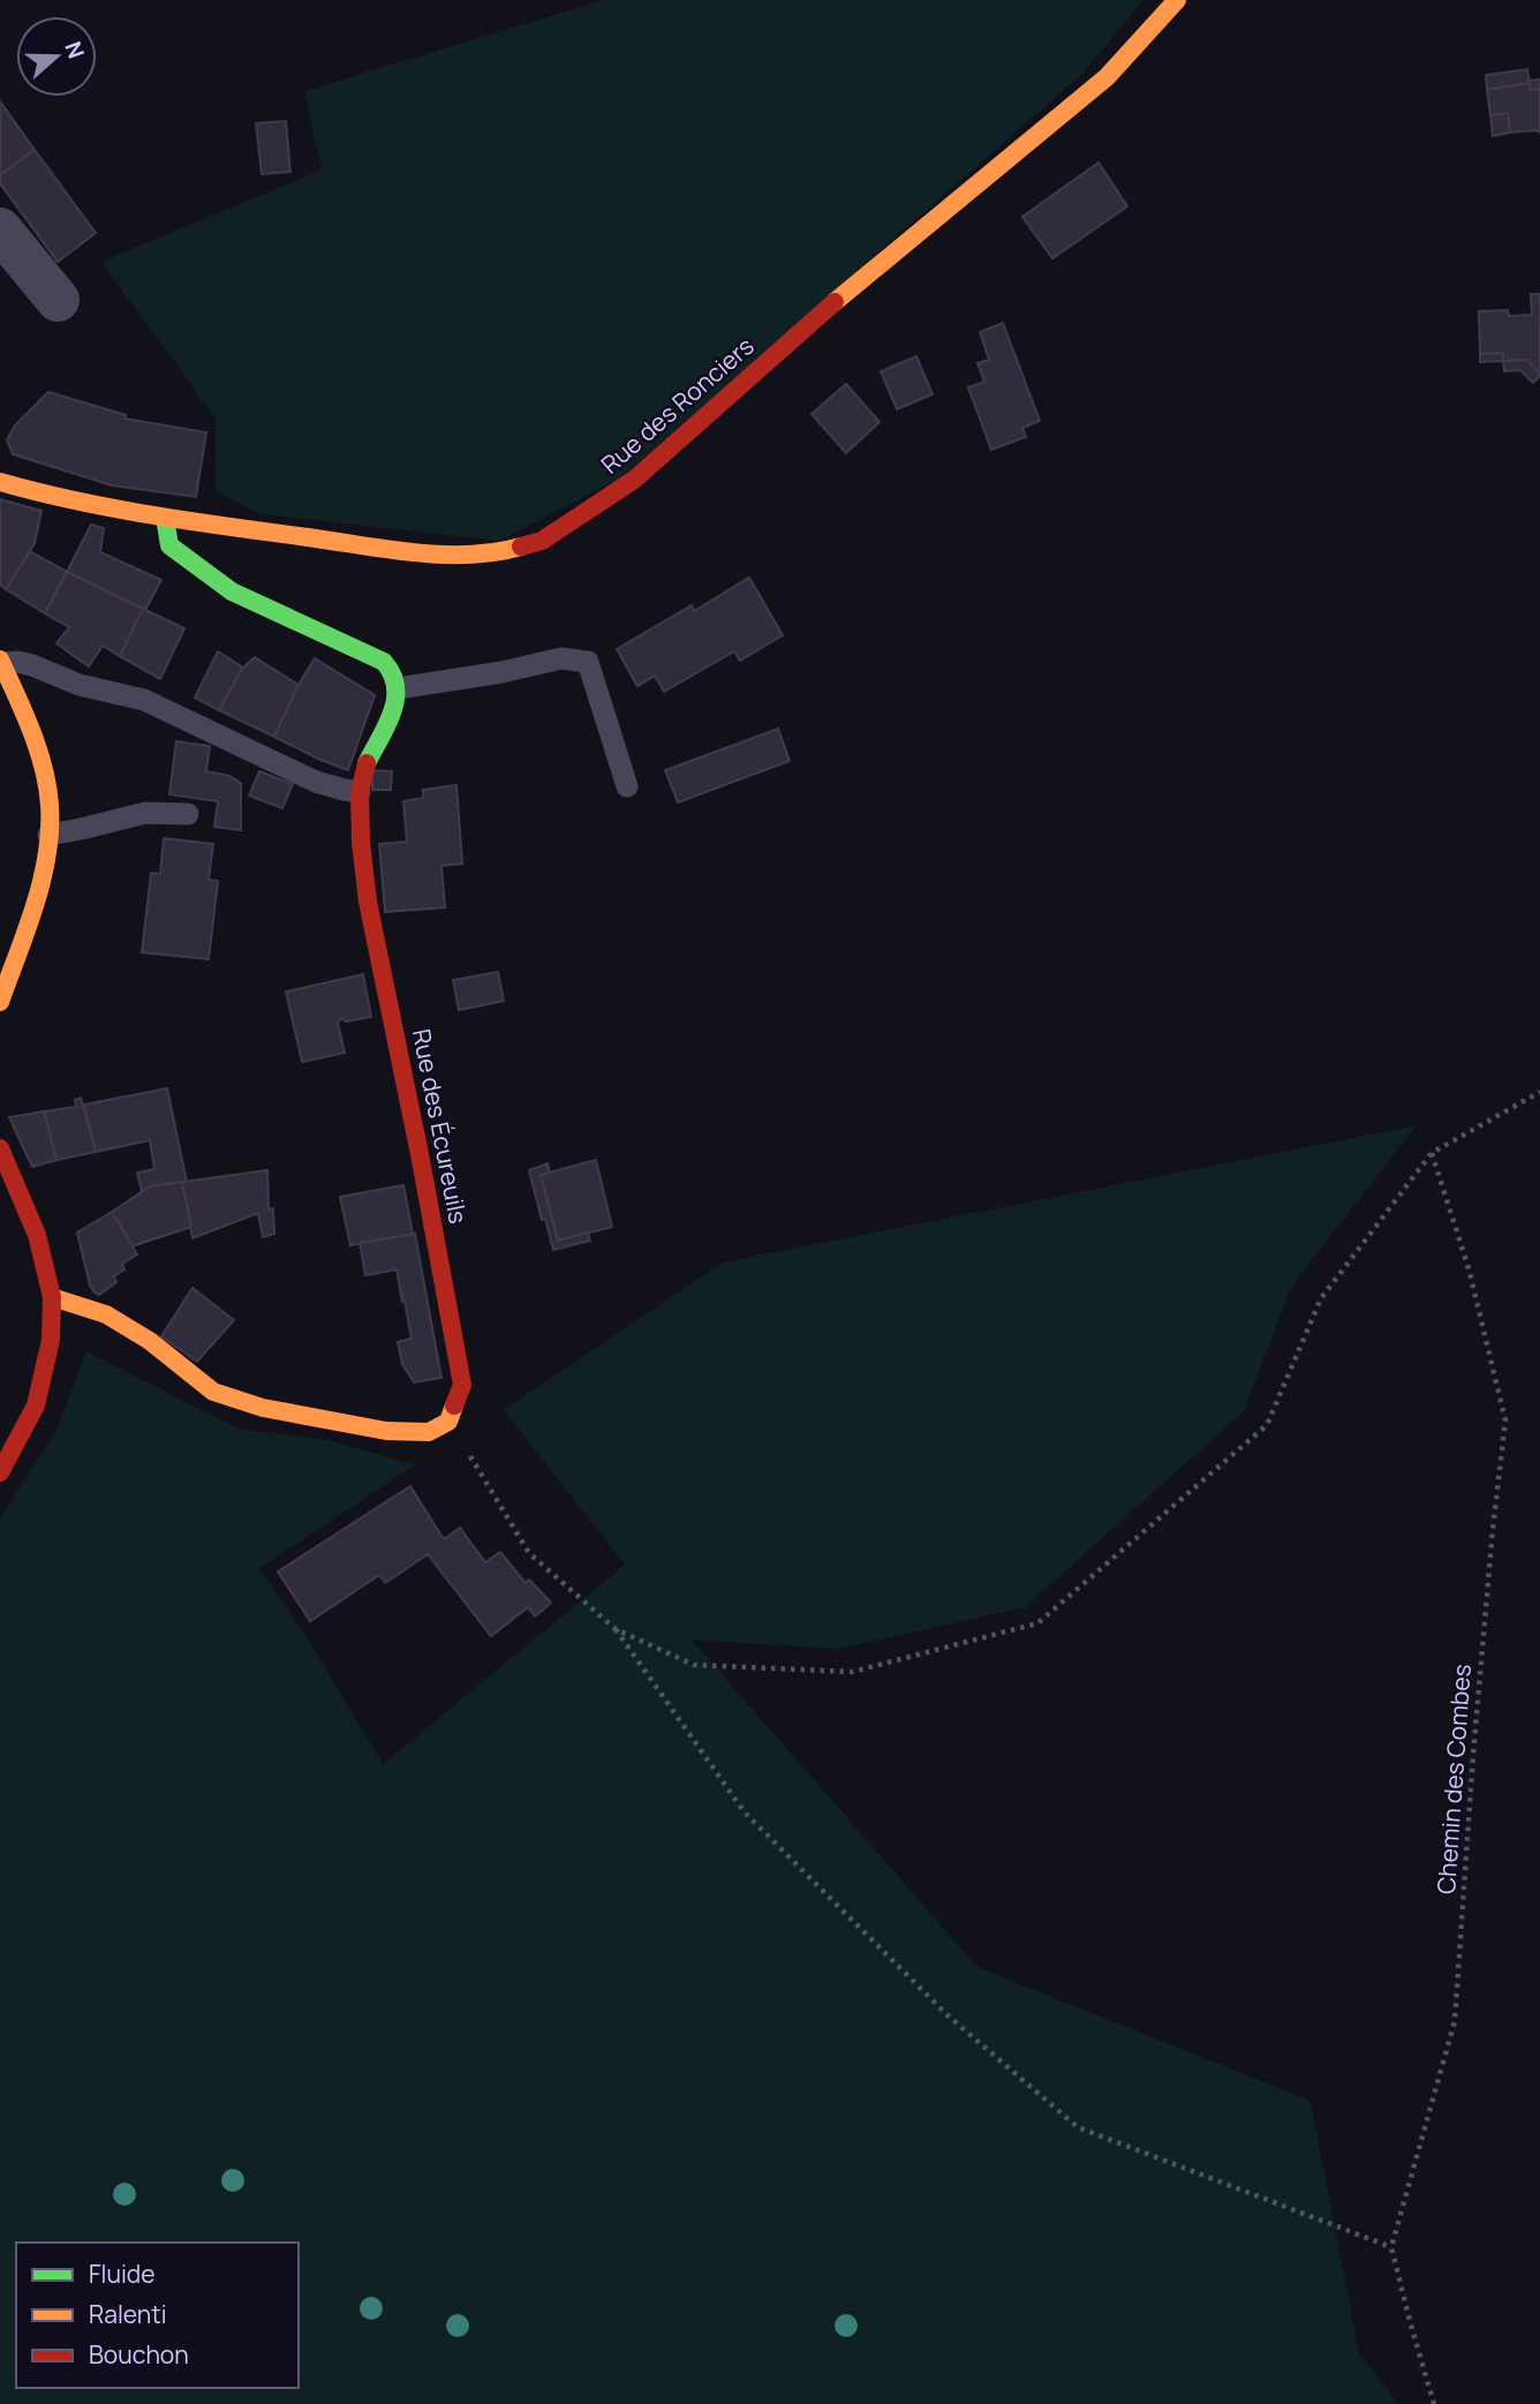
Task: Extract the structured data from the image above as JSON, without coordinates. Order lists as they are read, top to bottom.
{
  "streets": {
    "street": ["Rue des Ronciers", "Rue des Écureuils"],
    "path": ["Chemin des Combes"]
  },
  "legend": ["Fluide", "Ralenti", "Bouchon"],
  "north": "right"
}
